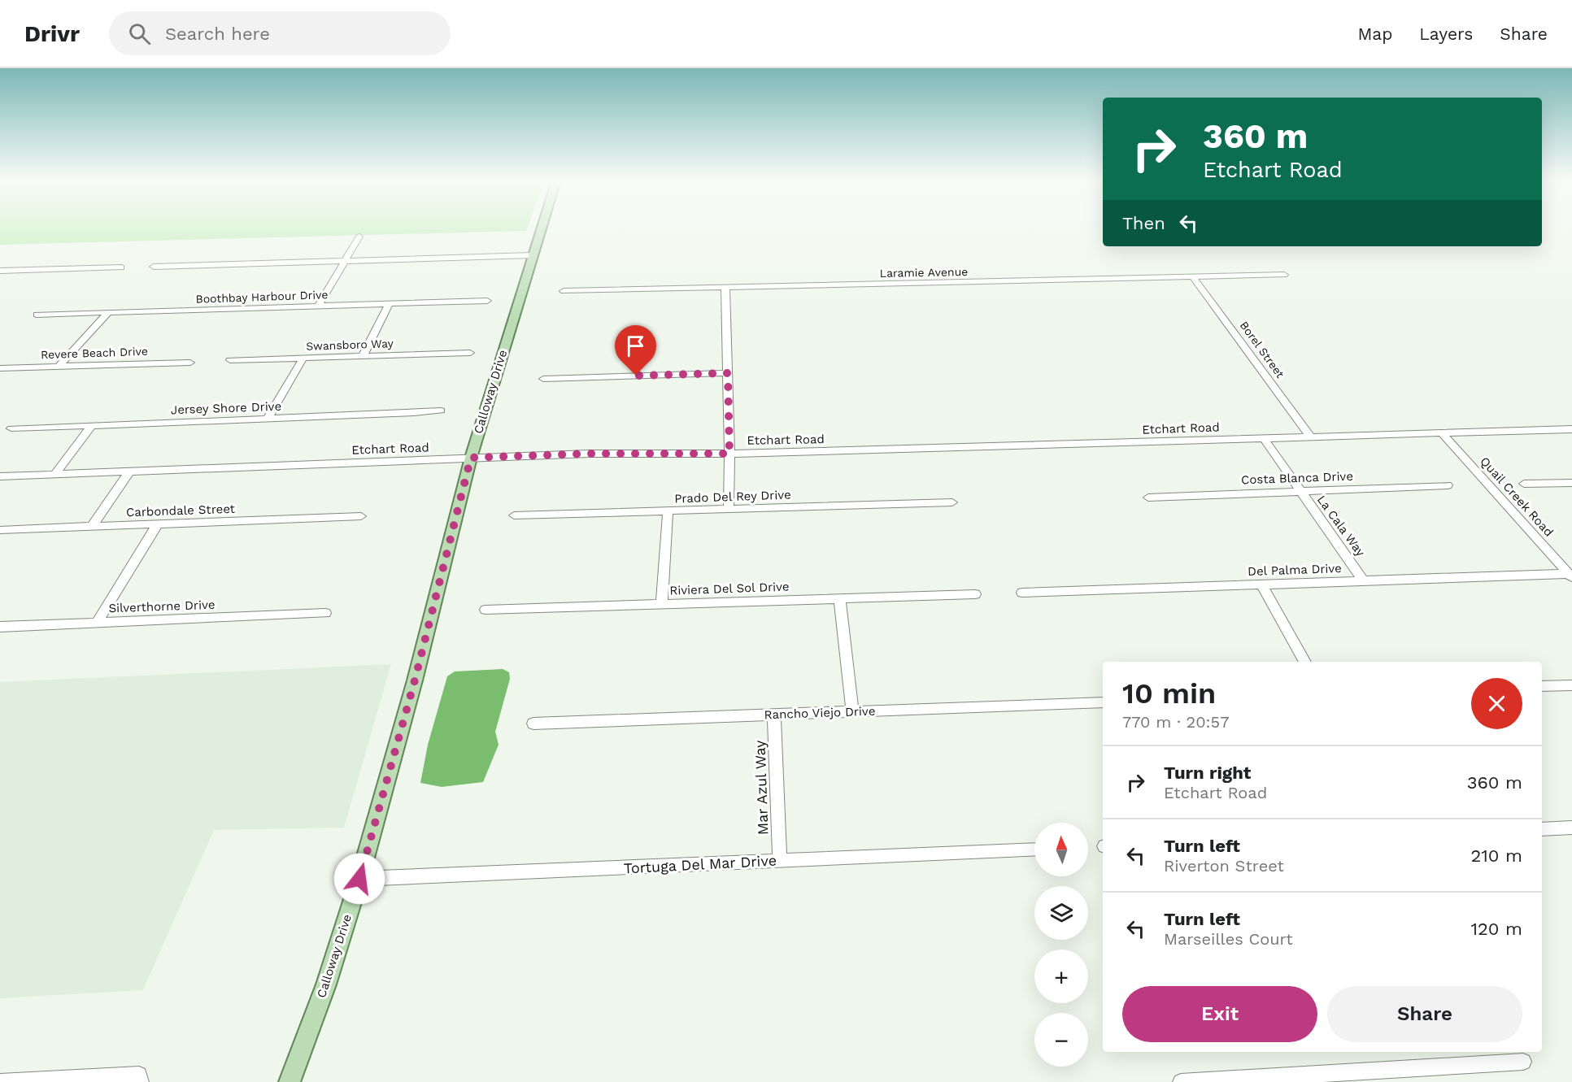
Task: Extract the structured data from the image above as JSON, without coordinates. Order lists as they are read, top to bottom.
{
  "streets": {
    "main road": ["Calloway Drive"],
    "street": [
      "Laramie Avenue",
      "Boothbay Harbour Drive",
      "Swansboro Way",
      "Borel Street",
      "Revere Beach Drive",
      "Jersey Shore Drive",
      "Etchart Road",
      "Costa Blanca Drive",
      "Prado Del Rey Drive",
      "Quail Creek Road",
      "Carbondale Street",
      "La Cala Way",
      "Del Palma Drive",
      "Riviera Del Sol Drive",
      "Silverthorne Drive",
      "Rancho Viejo Drive",
      "Mar Azul Way",
      "Tortuga Del Mar Drive"
    ]
  },
  "crossings": [
    ["Laramie Avenue", "Borel Street"],
    ["Borel Street", "Etchart Road"],
    ["Calloway Drive", "Etchart Road"],
    ["Calloway Drive", "Tortuga Del Mar Drive"],
    ["Etchart Road", "Quail Creek Road"],
    ["Etchart Road", "La Cala Way"],
    ["Costa Blanca Drive", "La Cala Way"],
    ["Quail Creek Road", "Del Palma Drive"],
    ["La Cala Way", "Del Palma Drive"],
    ["Rancho Viejo Drive", "Mar Azul Way"],
    ["Mar Azul Way", "Tortuga Del Mar Drive"]
  ],
  "north": "top",
  "page": {
    "header": "Drivr",
    "search": "Search here",
    "nav": ["Map", "Layers", "Share"],
    "turn": ["360 m", "Etchart Road"],
    "then": "Then",
    "heading": ["10 min", "770 m · 20:57"],
    "list": [
      {
        "name": "Turn right",
        "note": "Etchart Road",
        "value": "360 m"
      },
      {
        "name": "Turn left",
        "note": "Riverton Street",
        "value": "210 m"
      },
      {
        "name": "Turn left",
        "note": "Marseilles Court",
        "value": "120 m"
      }
    ],
    "map_buttons": ["+", "−"],
    "buttons": ["Exit", "Share"]
  }
}
